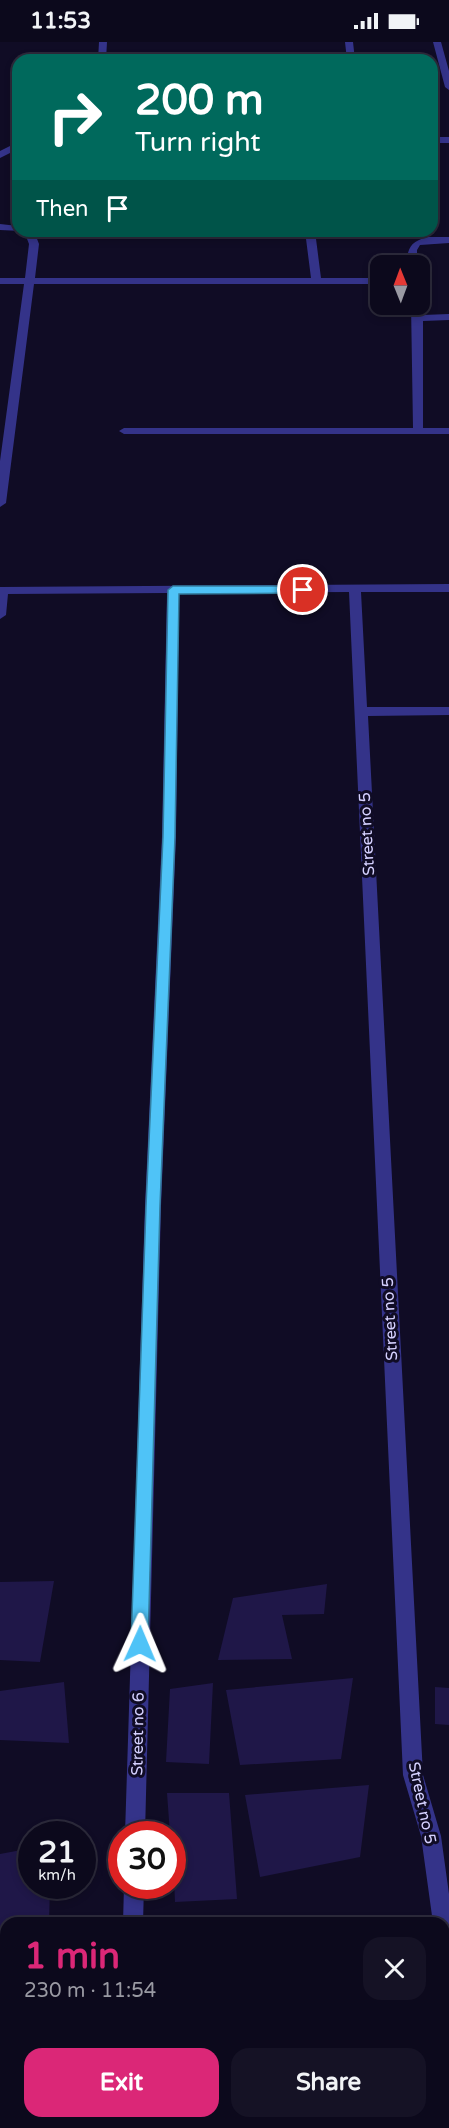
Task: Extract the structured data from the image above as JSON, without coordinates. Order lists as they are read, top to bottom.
{
  "streets": {
    "street": ["Street no 5", "Street no 6"]
  },
  "north": "top",
  "page": {
    "status": "11:53",
    "turn": ["200 m", "Turn right"],
    "then": "Then",
    "speed": "21 km/h",
    "limit": "30",
    "heading": ["1 min", "230 m · 11:54"],
    "buttons": ["Exit", "Share"]
  }
}
